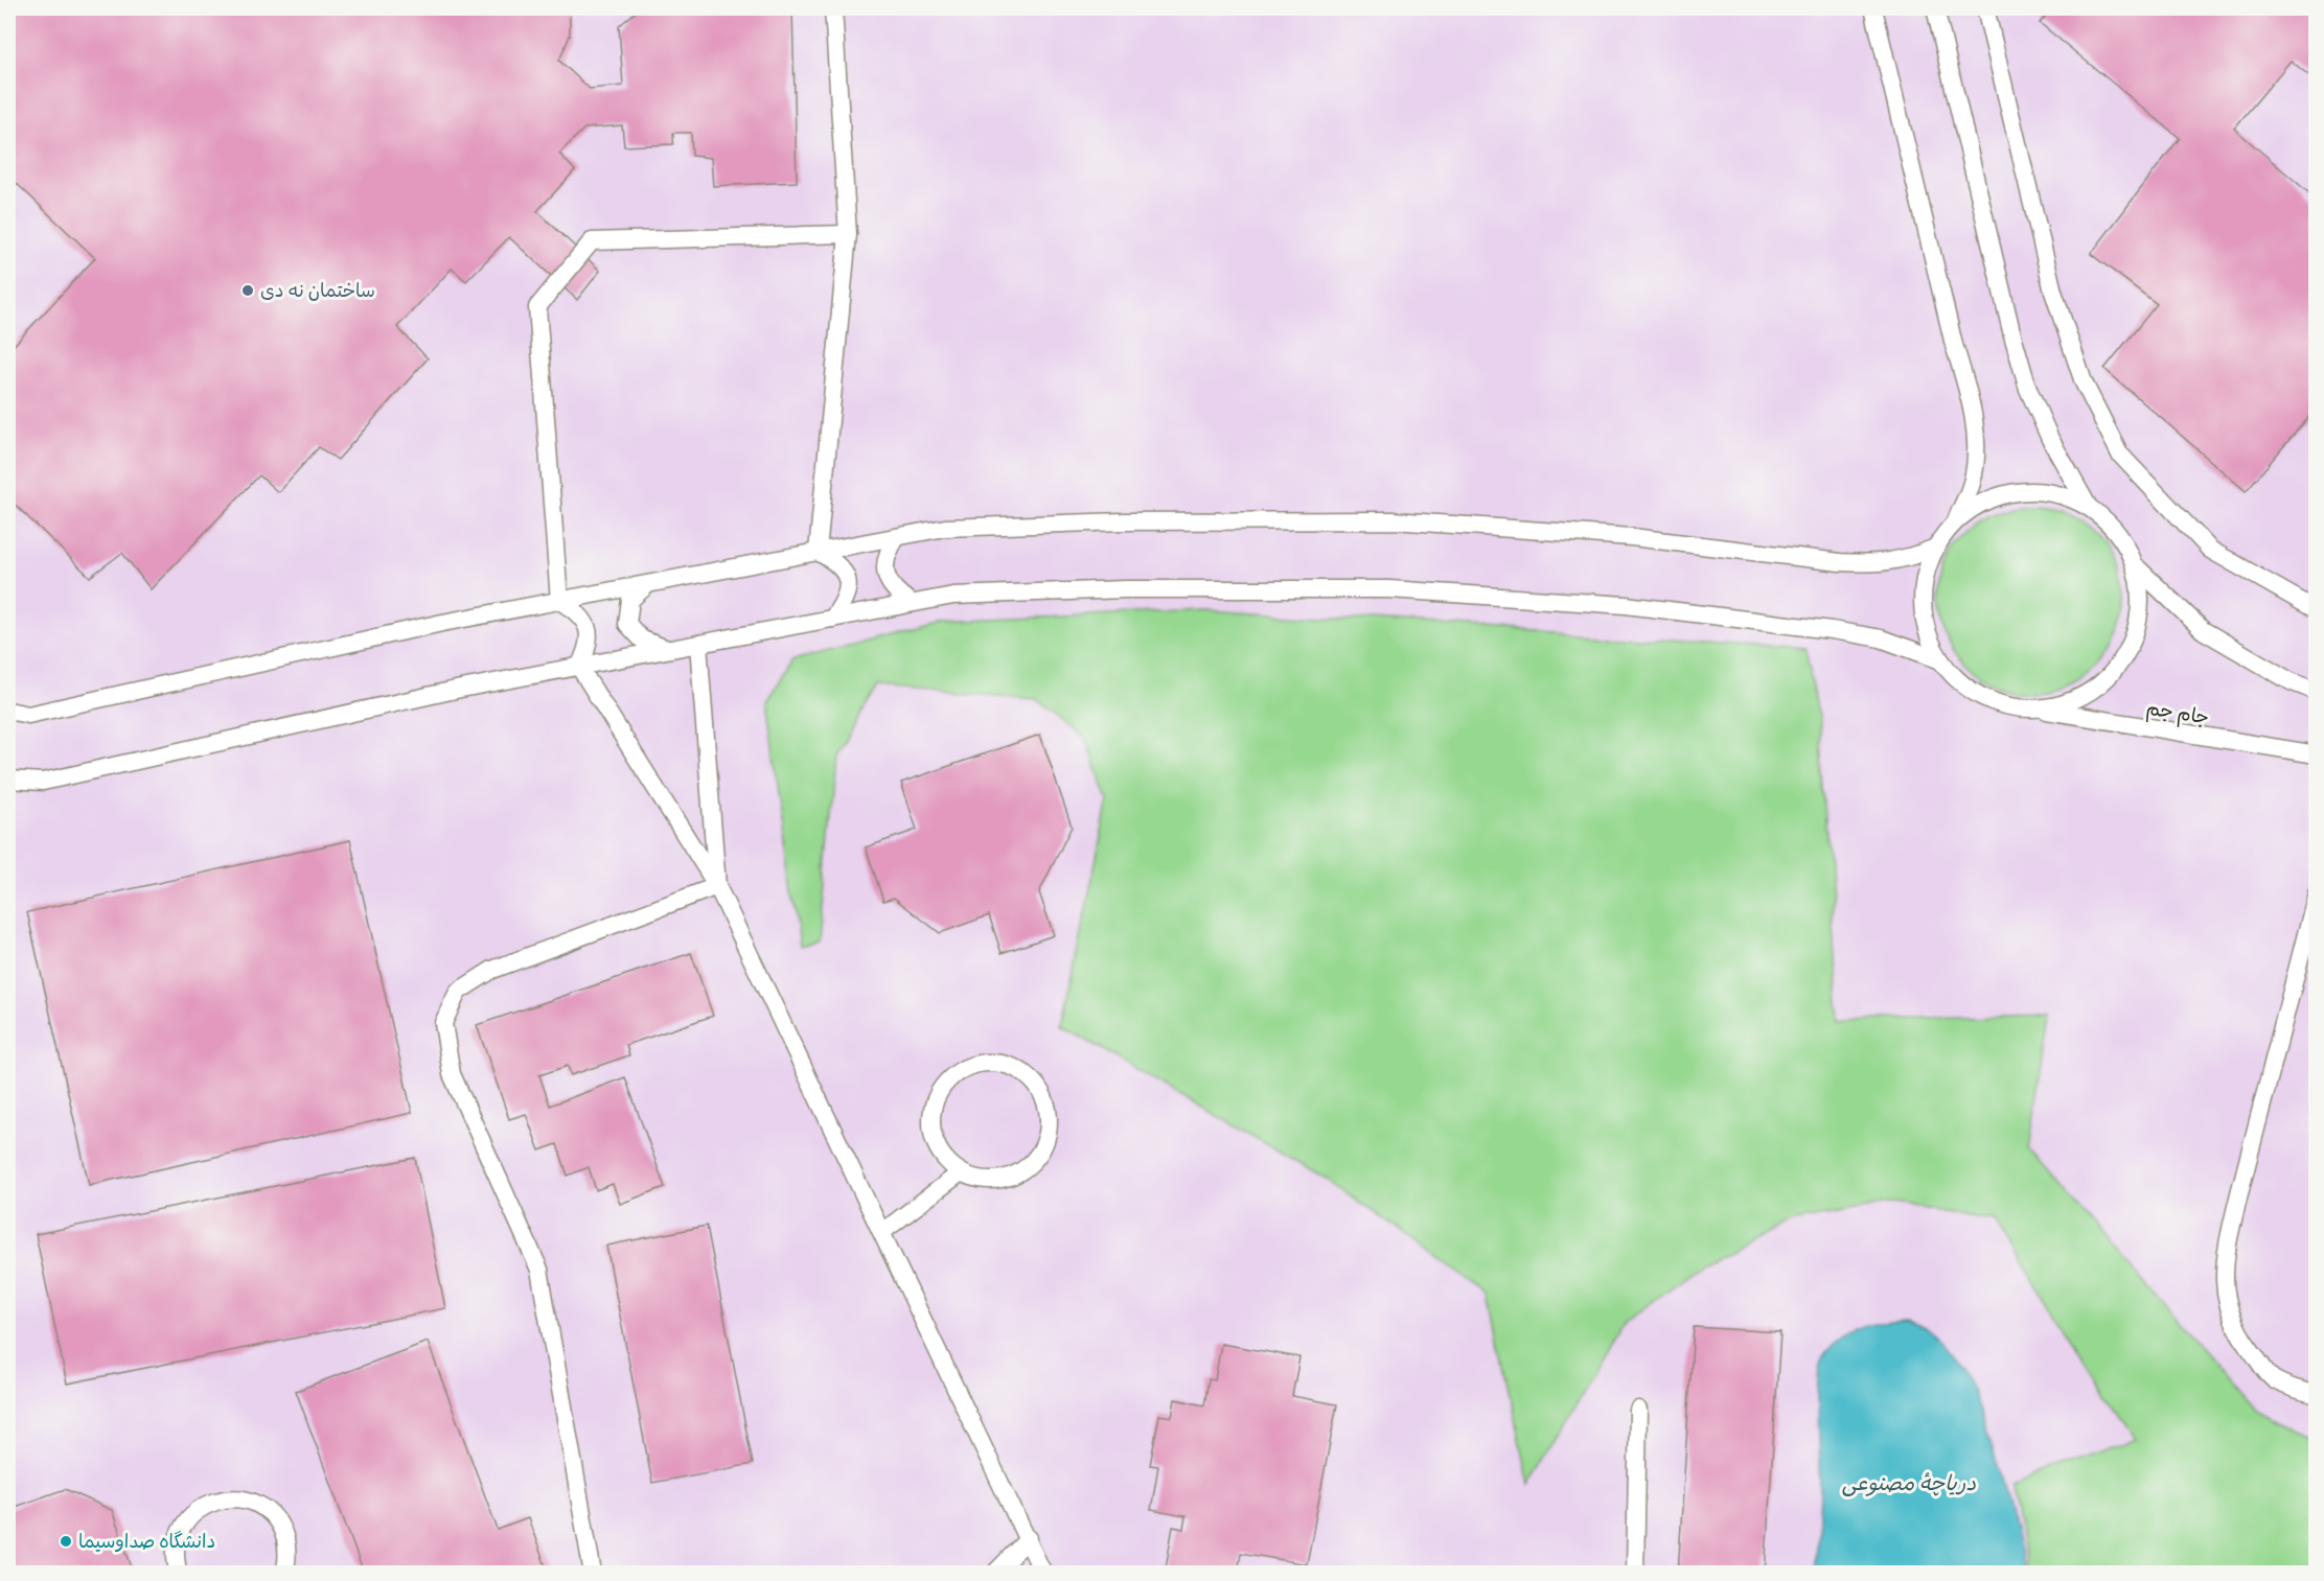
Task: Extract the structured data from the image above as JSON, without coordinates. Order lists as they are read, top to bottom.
{
  "streets": {
    "lane": ["جام جم"]
  },
  "water": ["دریاچهٔ مصنوعی"],
  "places": ["ساختمان نه دی", "دانشگاه صداوسیما"]
}
